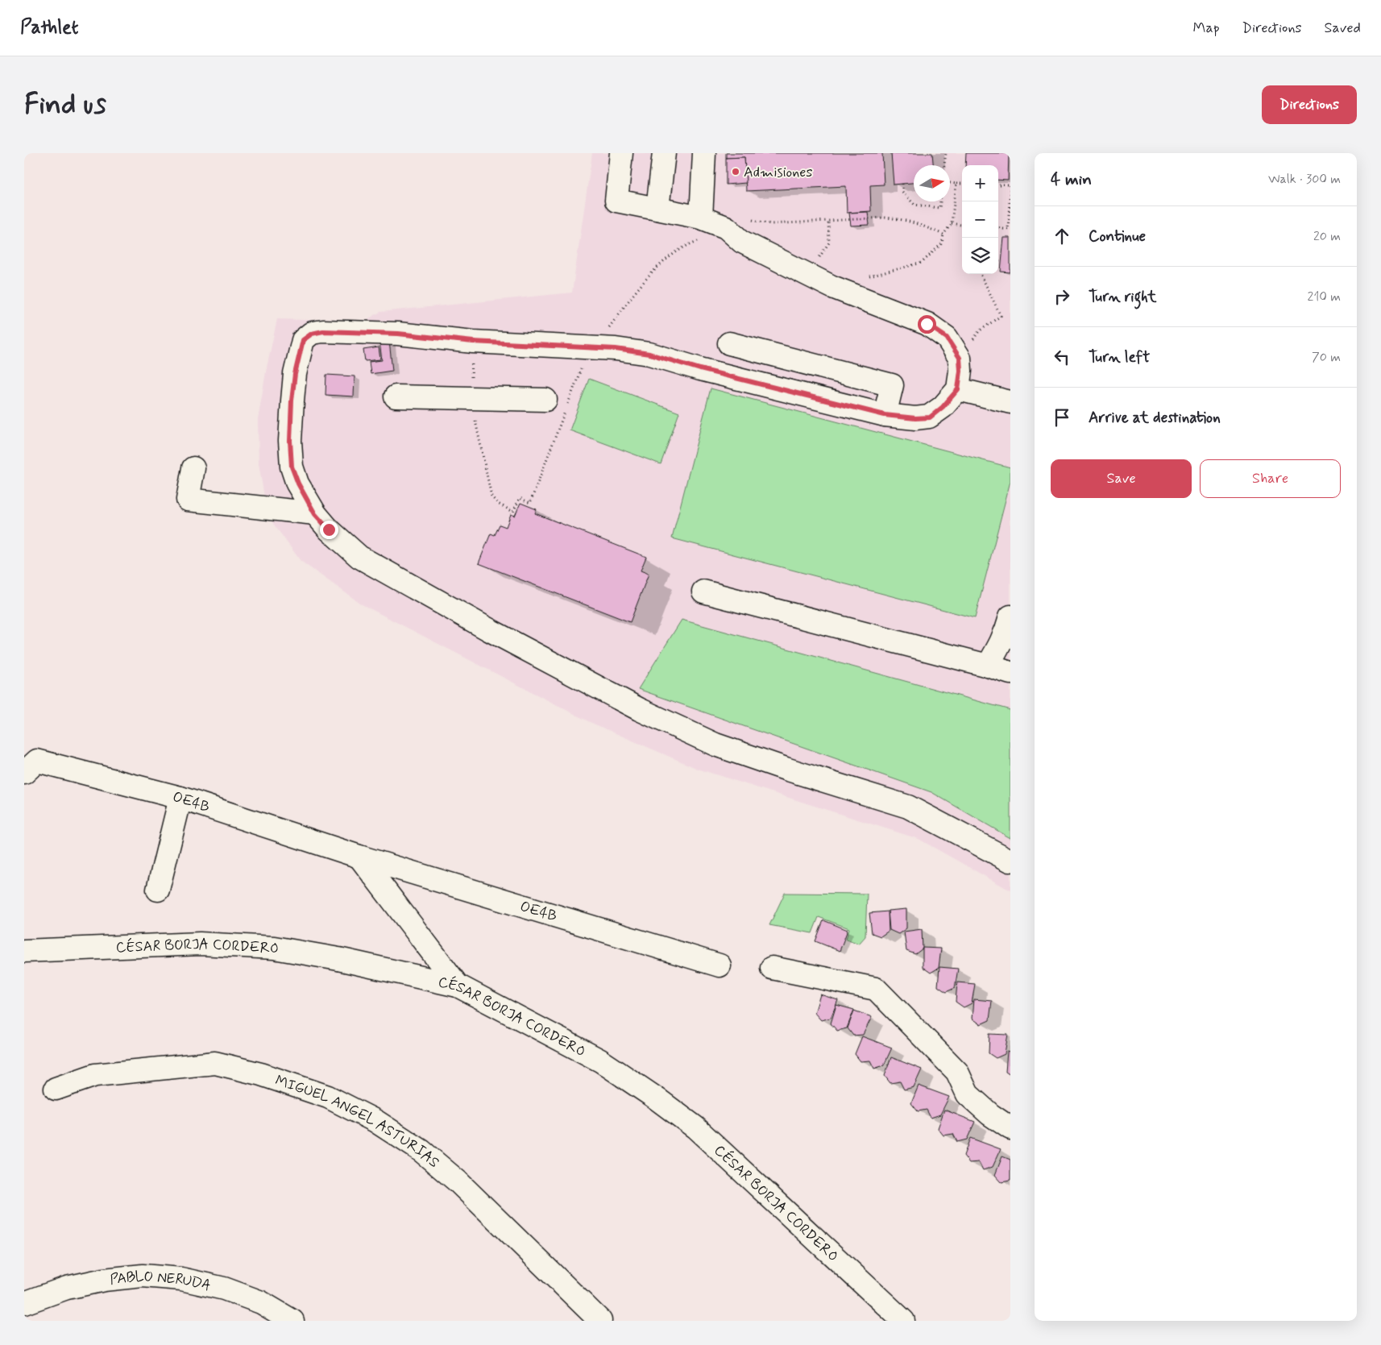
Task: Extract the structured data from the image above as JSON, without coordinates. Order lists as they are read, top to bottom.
{
  "streets": {
    "street": [
      "OE4B",
      "CÉSAR BORJA CORDERO",
      "MIGUEL ANGEL ASTURIAS",
      "PABLO NERUDA"
    ]
  },
  "places": ["Admisiones"],
  "north": "right",
  "page": {
    "header": "Pathlet",
    "nav": ["Map", "Directions", "Saved"],
    "buttons": [
      "Directions",
      ["Save", "Share"]
    ],
    "title": "Find us",
    "heading": ["4 min", "Walk · 300 m"],
    "map_buttons": ["+", "−"],
    "list": [
      ["Continue", "20 m"],
      ["Turn right", "210 m"],
      ["Turn left", "70 m"],
      "Arrive at destination"
    ]
  }
}
